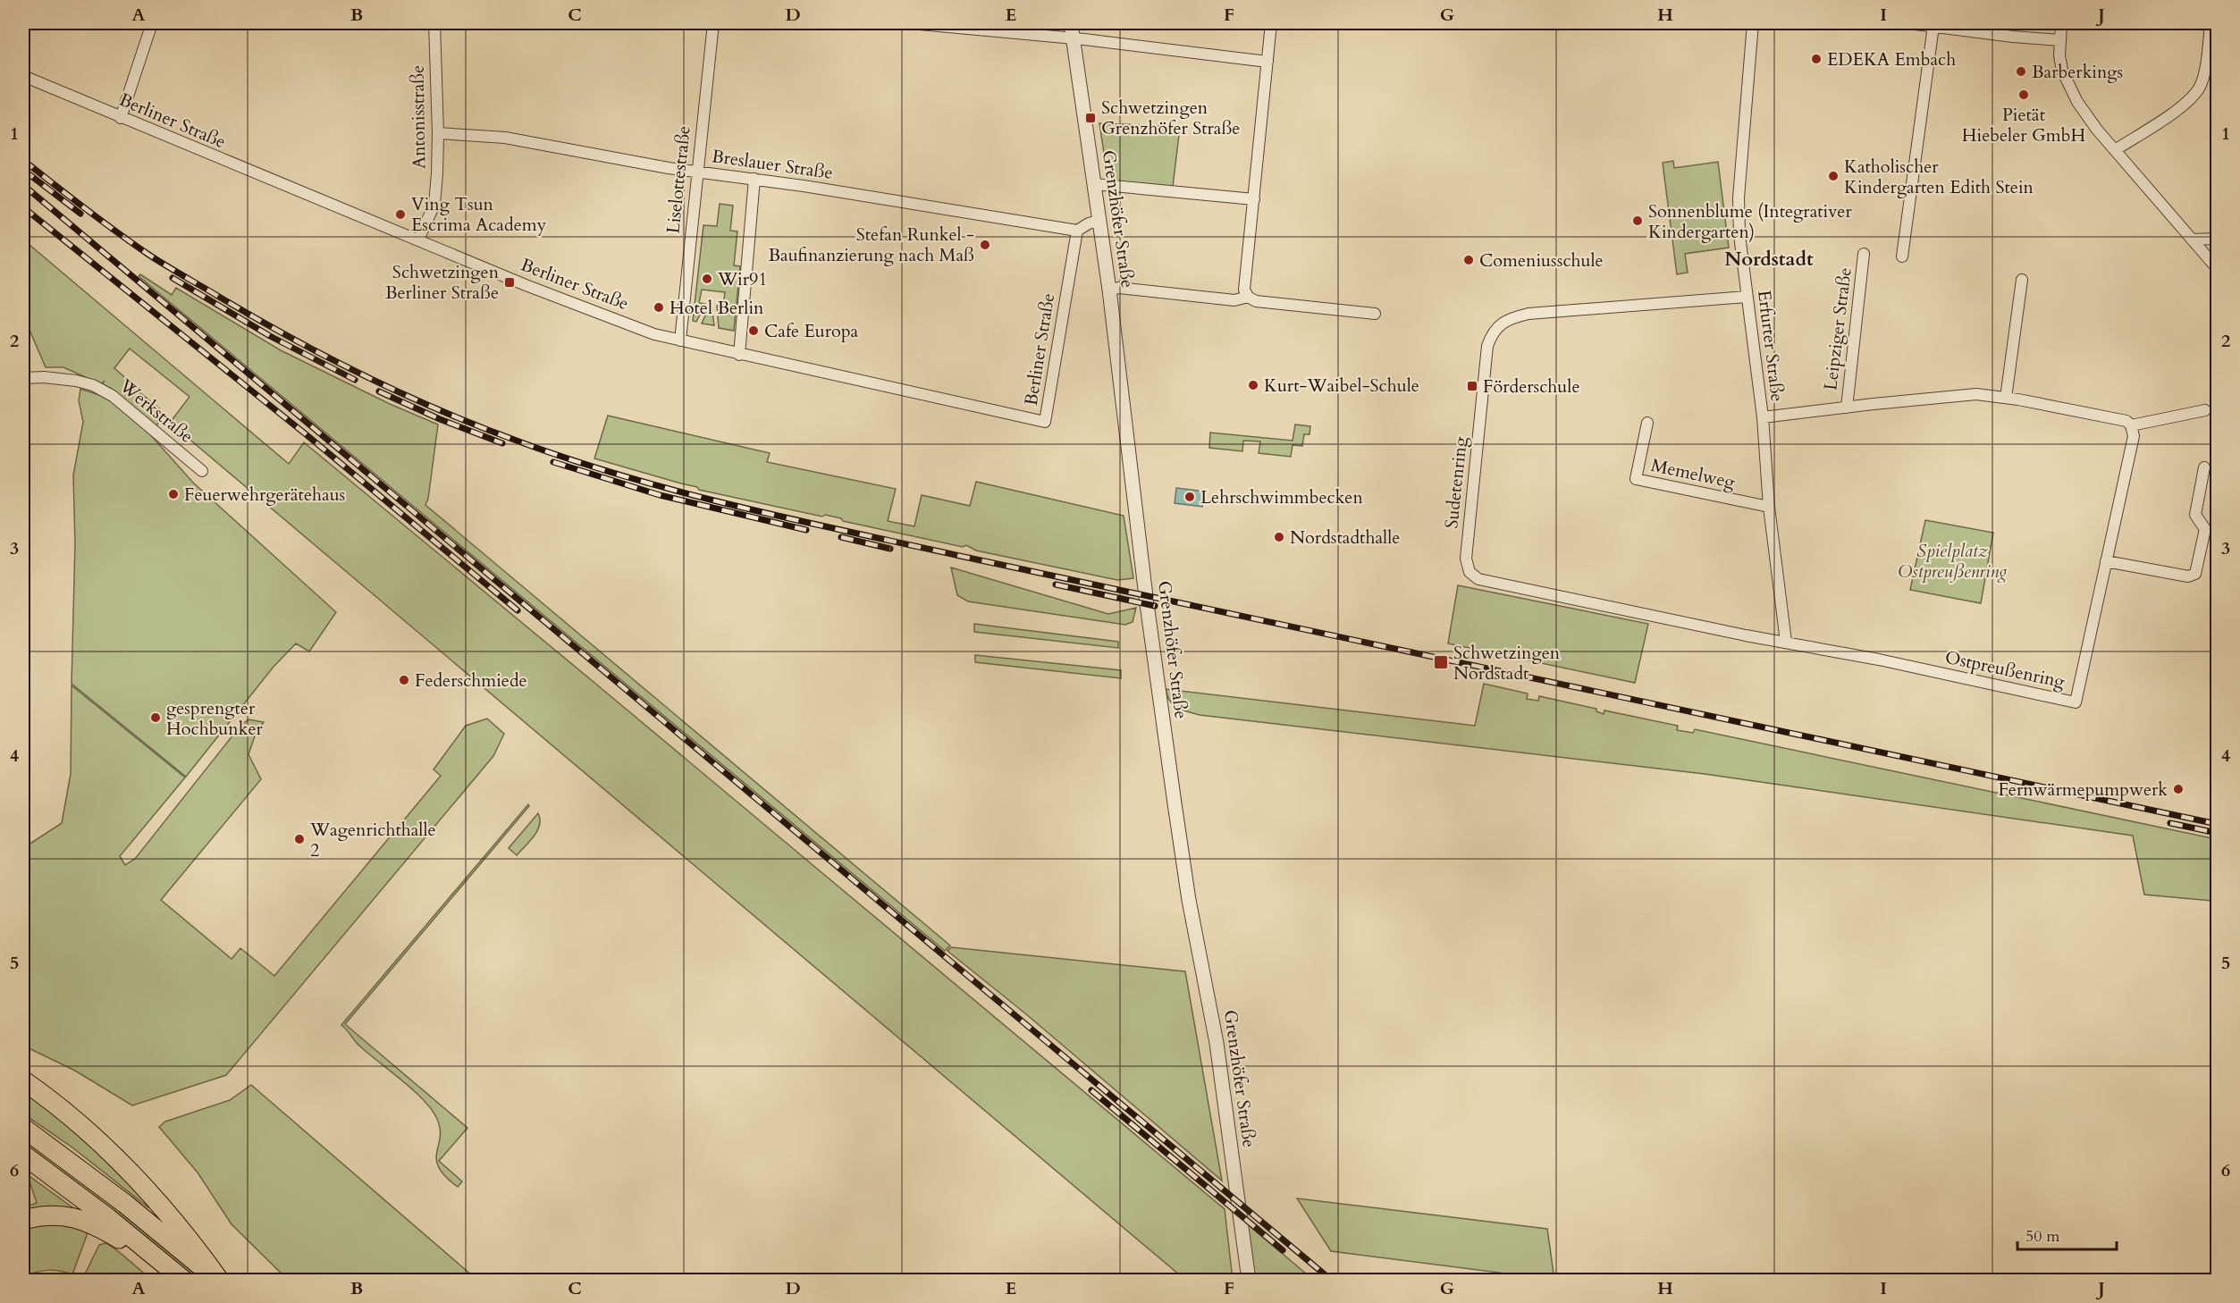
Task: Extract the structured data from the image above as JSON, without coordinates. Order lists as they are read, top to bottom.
{
  "streets": {
    "street": [
      "Antonisstraße",
      "Berliner Straße",
      "Breslauer Straße",
      "Liselottestraße",
      "Grenzhöfer Straße",
      "Leipziger Straße",
      "Erfurter Straße",
      "Werkstraße",
      "Memelweg",
      "Sudetenring",
      "Ostpreußenring"
    ]
  },
  "crossings": [
    ["Antonisstraße", "Berliner Straße"],
    ["Antonisstraße", "Breslauer Straße"],
    ["Berliner Straße", "Breslauer Straße"],
    ["Berliner Straße", "Liselottestraße"],
    ["Breslauer Straße", "Liselottestraße"],
    ["Erfurter Straße", "Memelweg"],
    ["Erfurter Straße", "Sudetenring"],
    ["Erfurter Straße", "Ostpreußenring"],
    ["Sudetenring", "Ostpreußenring"]
  ],
  "districts": ["Nordstadt"],
  "parks": ["Spielplatz Ostpreußenring"],
  "places": {
    "other": [
      "EDEKA Embach",
      "Barberkings",
      "Pietät Hiebeler GmbH",
      "Katholischer Kindergarten Edith Stein",
      "Ving Tsun Escrima Academy",
      "Sonnenblume (Integrativer Kindergarten)",
      "Stefan Runkel - Baufinanzierung nach Maß",
      "Comeniusschule",
      "Wir91",
      "Hotel Berlin",
      "Cafe Europa",
      "Kurt-Waibel-Schule",
      "Feuerwehrgerätehaus",
      "Lehrschwimmbecken",
      "Nordstadthalle",
      "Federschmiede",
      "gesprengter Hochbunker",
      "Fernwärmepumpwerk",
      "Wagenrichthalle 2"
    ],
    "transit": [
      "Schwetzingen Grenzhöfer Straße",
      "Schwetzingen Berliner Straße",
      "Förderschule",
      "Schwetzingen Nordstadt"
    ]
  },
  "scale_bar": "50 m",
  "grid": {
    "columns": [
      "A",
      "B",
      "C",
      "D",
      "E",
      "F",
      "G",
      "H",
      "I",
      "J"
    ],
    "rows": [
      "1",
      "2",
      "3",
      "4",
      "5",
      "6"
    ]
  }
}
